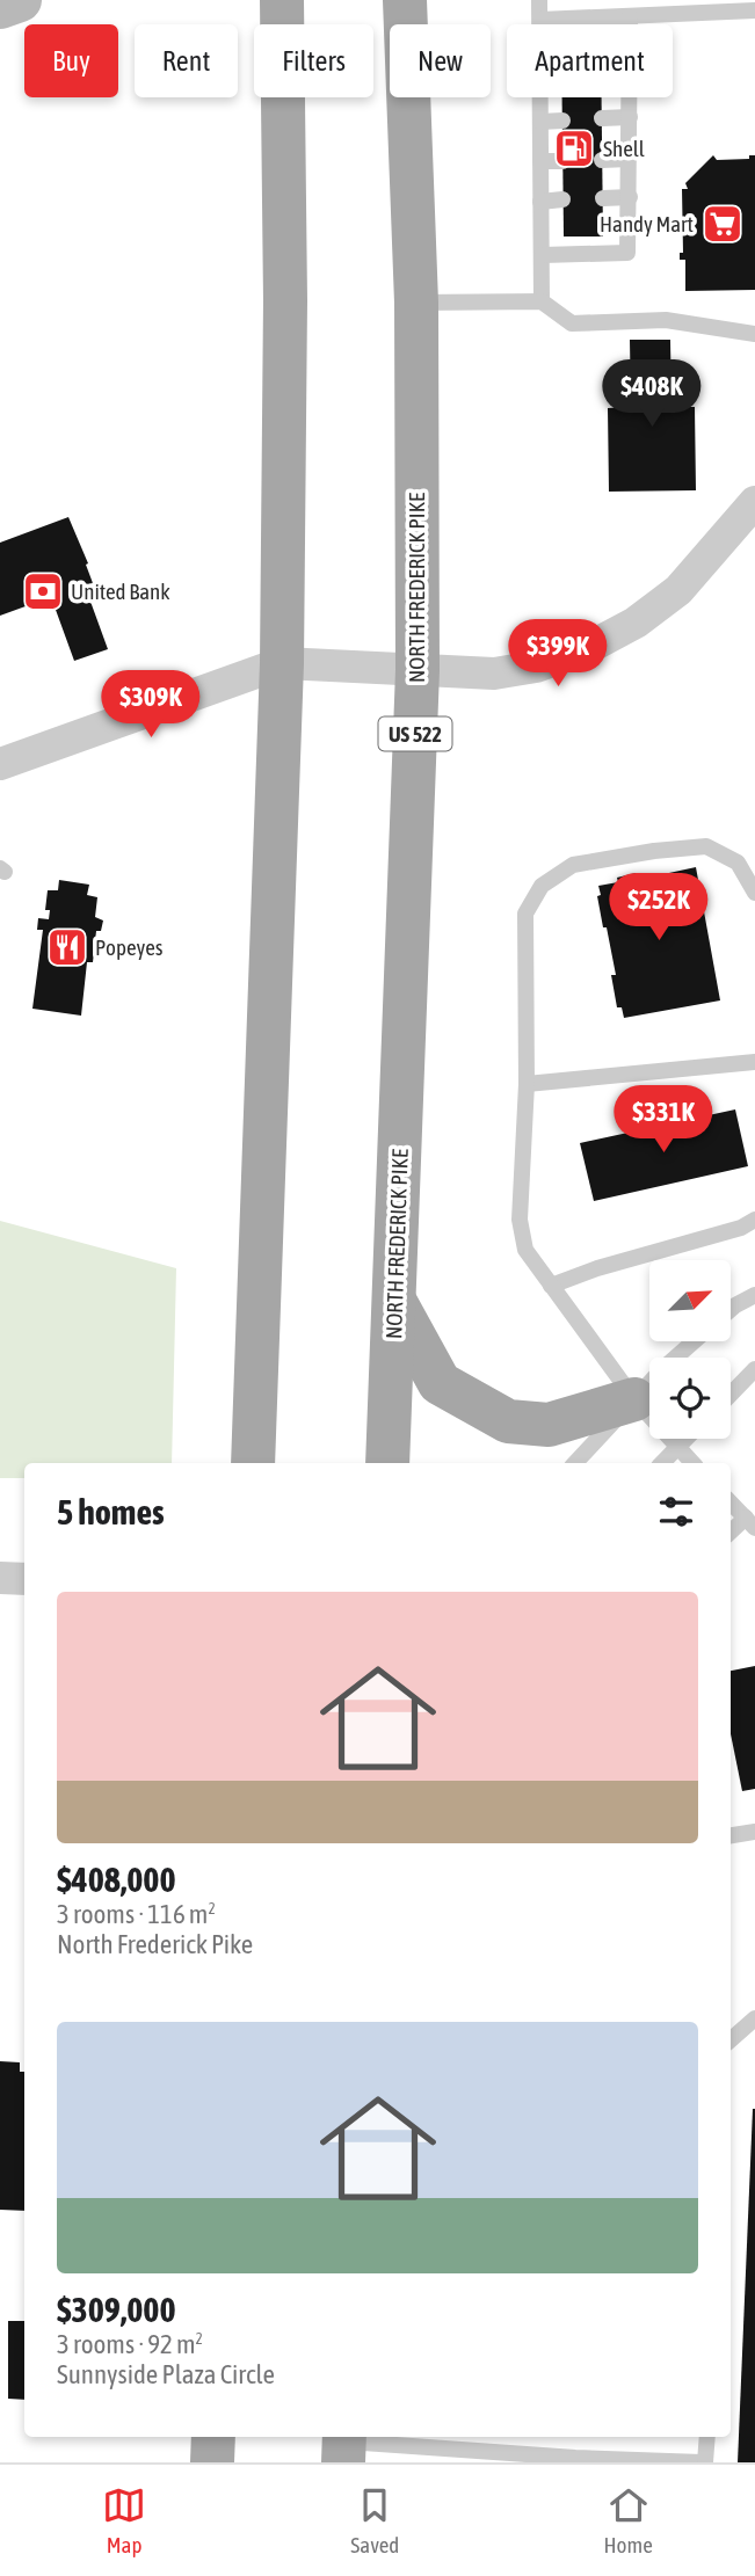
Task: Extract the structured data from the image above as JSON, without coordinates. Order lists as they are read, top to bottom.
{
  "streets": {
    "main road": ["NORTH FREDERICK PIKE", "US 522"]
  },
  "places": {
    "fuel station": ["Shell"],
    "supermarket": ["Handy Mart"],
    "bank": ["United Bank"],
    "restaurant": ["Popeyes"]
  },
  "north": "top right",
  "page": {
    "chip": [
      "Buy",
      "Rent",
      "Filters",
      "New",
      "Apartment"
    ],
    "price": [
      "$408K",
      "$399K",
      "$309K",
      "$252K",
      "$331K"
    ],
    "heading": "5 homes",
    "list": [
      {
        "name": "$408,000",
        "note": "3 rooms · 116 m² · North Frederick Pike"
      },
      {
        "name": "$309,000",
        "note": "3 rooms · 92 m² · Sunnyside Plaza Circle"
      }
    ],
    "tabs": ["Map", "Saved", "Home"]
  }
}
